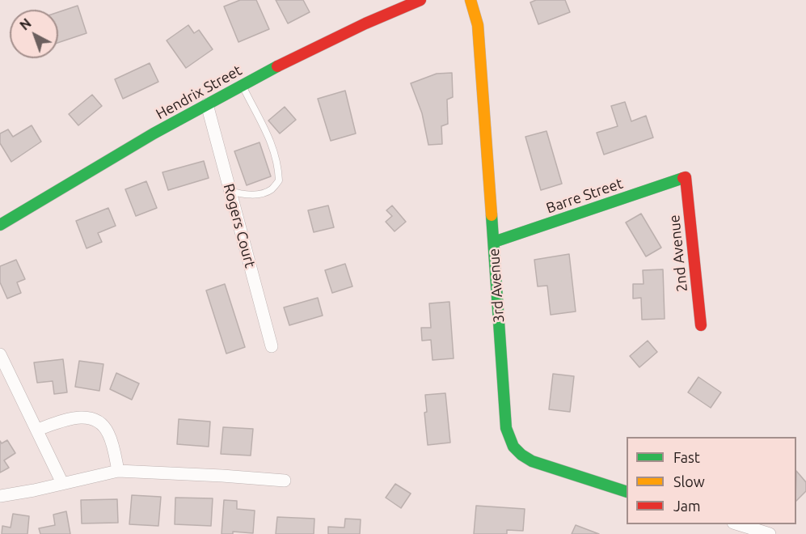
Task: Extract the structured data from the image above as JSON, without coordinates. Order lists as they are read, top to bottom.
{
  "streets": {
    "street": [
      "Hendrix Street",
      "Barre Street",
      "Rogers Court",
      "2nd Avenue",
      "3rd Avenue"
    ]
  },
  "crossings": [
    ["Hendrix Street", "Rogers Court"],
    ["Barre Street", "2nd Avenue"],
    ["Barre Street", "3rd Avenue"]
  ],
  "legend": ["Fast", "Slow", "Jam"],
  "north": "top left"
}
